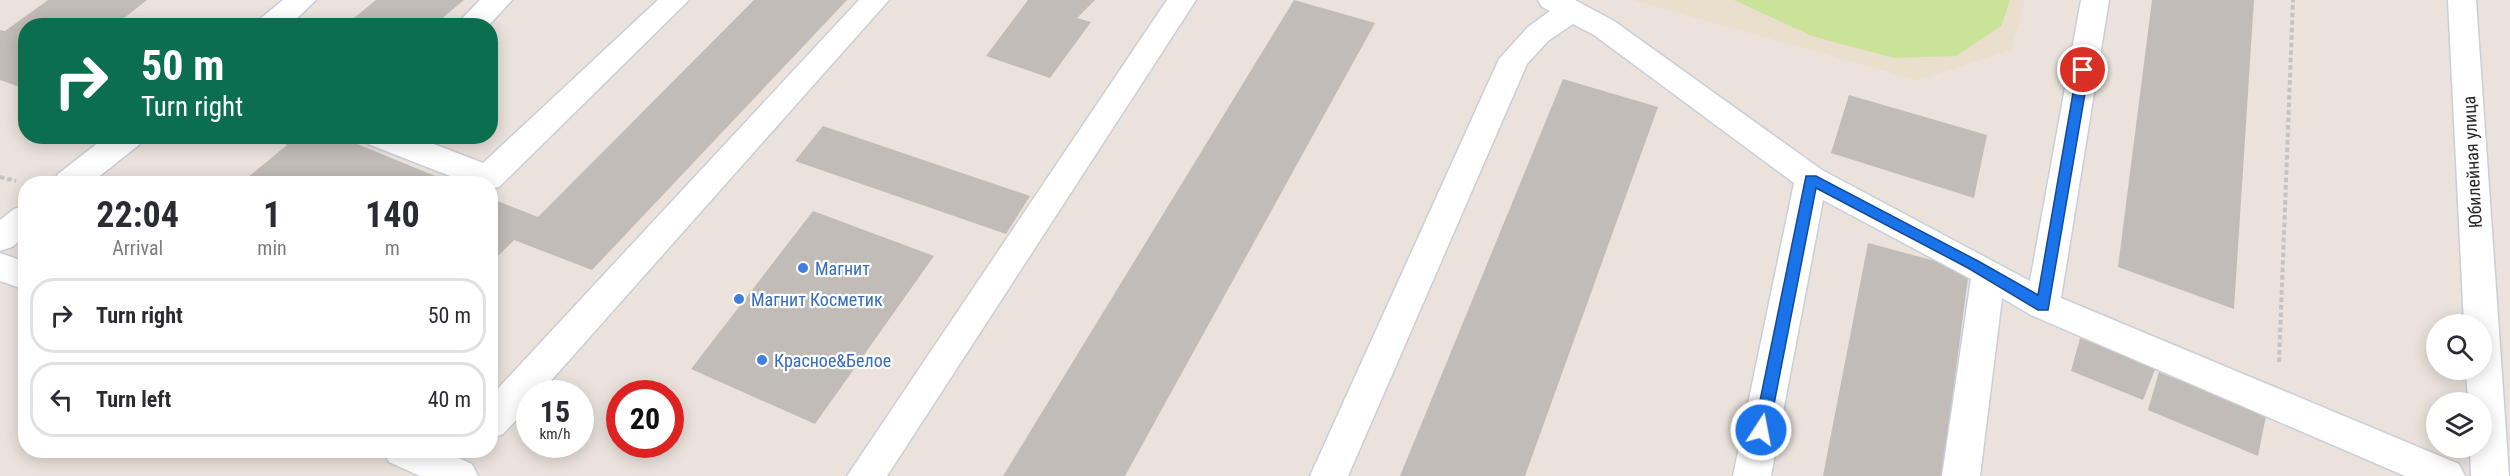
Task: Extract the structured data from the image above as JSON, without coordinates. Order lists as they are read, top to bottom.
{
  "streets": {
    "street": ["Юбилейная улица"]
  },
  "places": ["Магнит", "Магнит Косметик", "Красное&Белое"],
  "page": {
    "turn": ["50 m", "Turn right"],
    "eta": [
      "22:04",
      "Arrival",
      "1",
      "min",
      "140",
      "m"
    ],
    "list": [
      {
        "name": "Turn right",
        "value": "50 m"
      },
      {
        "name": "Turn left",
        "value": "40 m"
      }
    ],
    "speed": "15 km/h",
    "limit": "20"
  }
}
